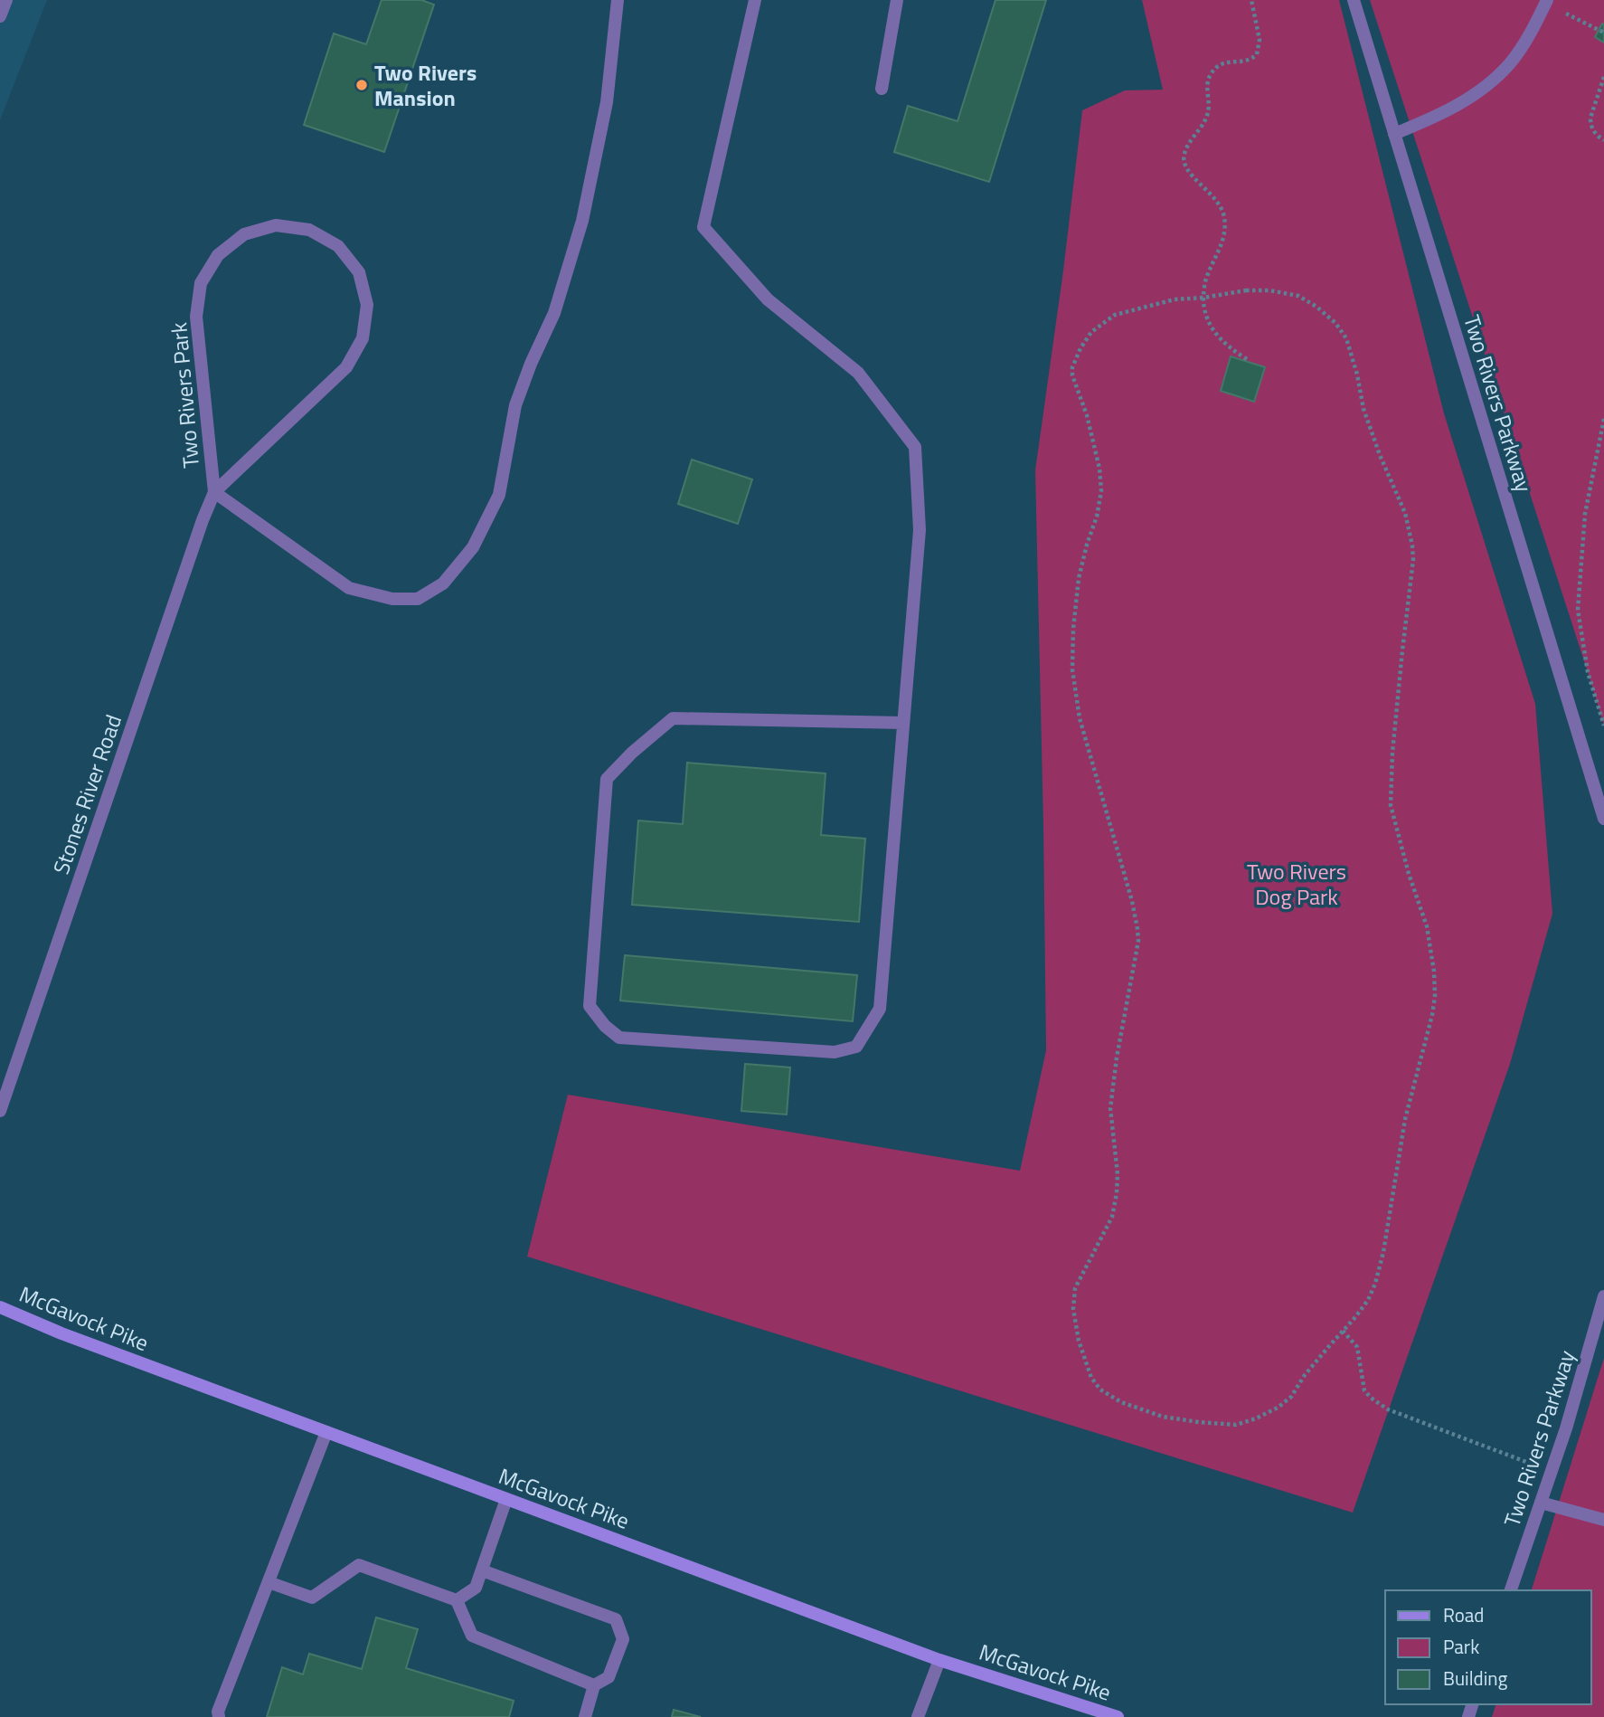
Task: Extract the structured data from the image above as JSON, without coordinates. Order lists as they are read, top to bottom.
{
  "streets": {
    "main road": ["McGavock Pike"],
    "street": ["Two Rivers Park", "Two Rivers Parkway", "Stones River Road"]
  },
  "crossings": [
    ["Two Rivers Park", "Stones River Road"]
  ],
  "parks": ["Two Rivers Dog Park"],
  "places": ["Two Rivers Mansion"],
  "legend": ["Road", "Park", "Building"]
}
